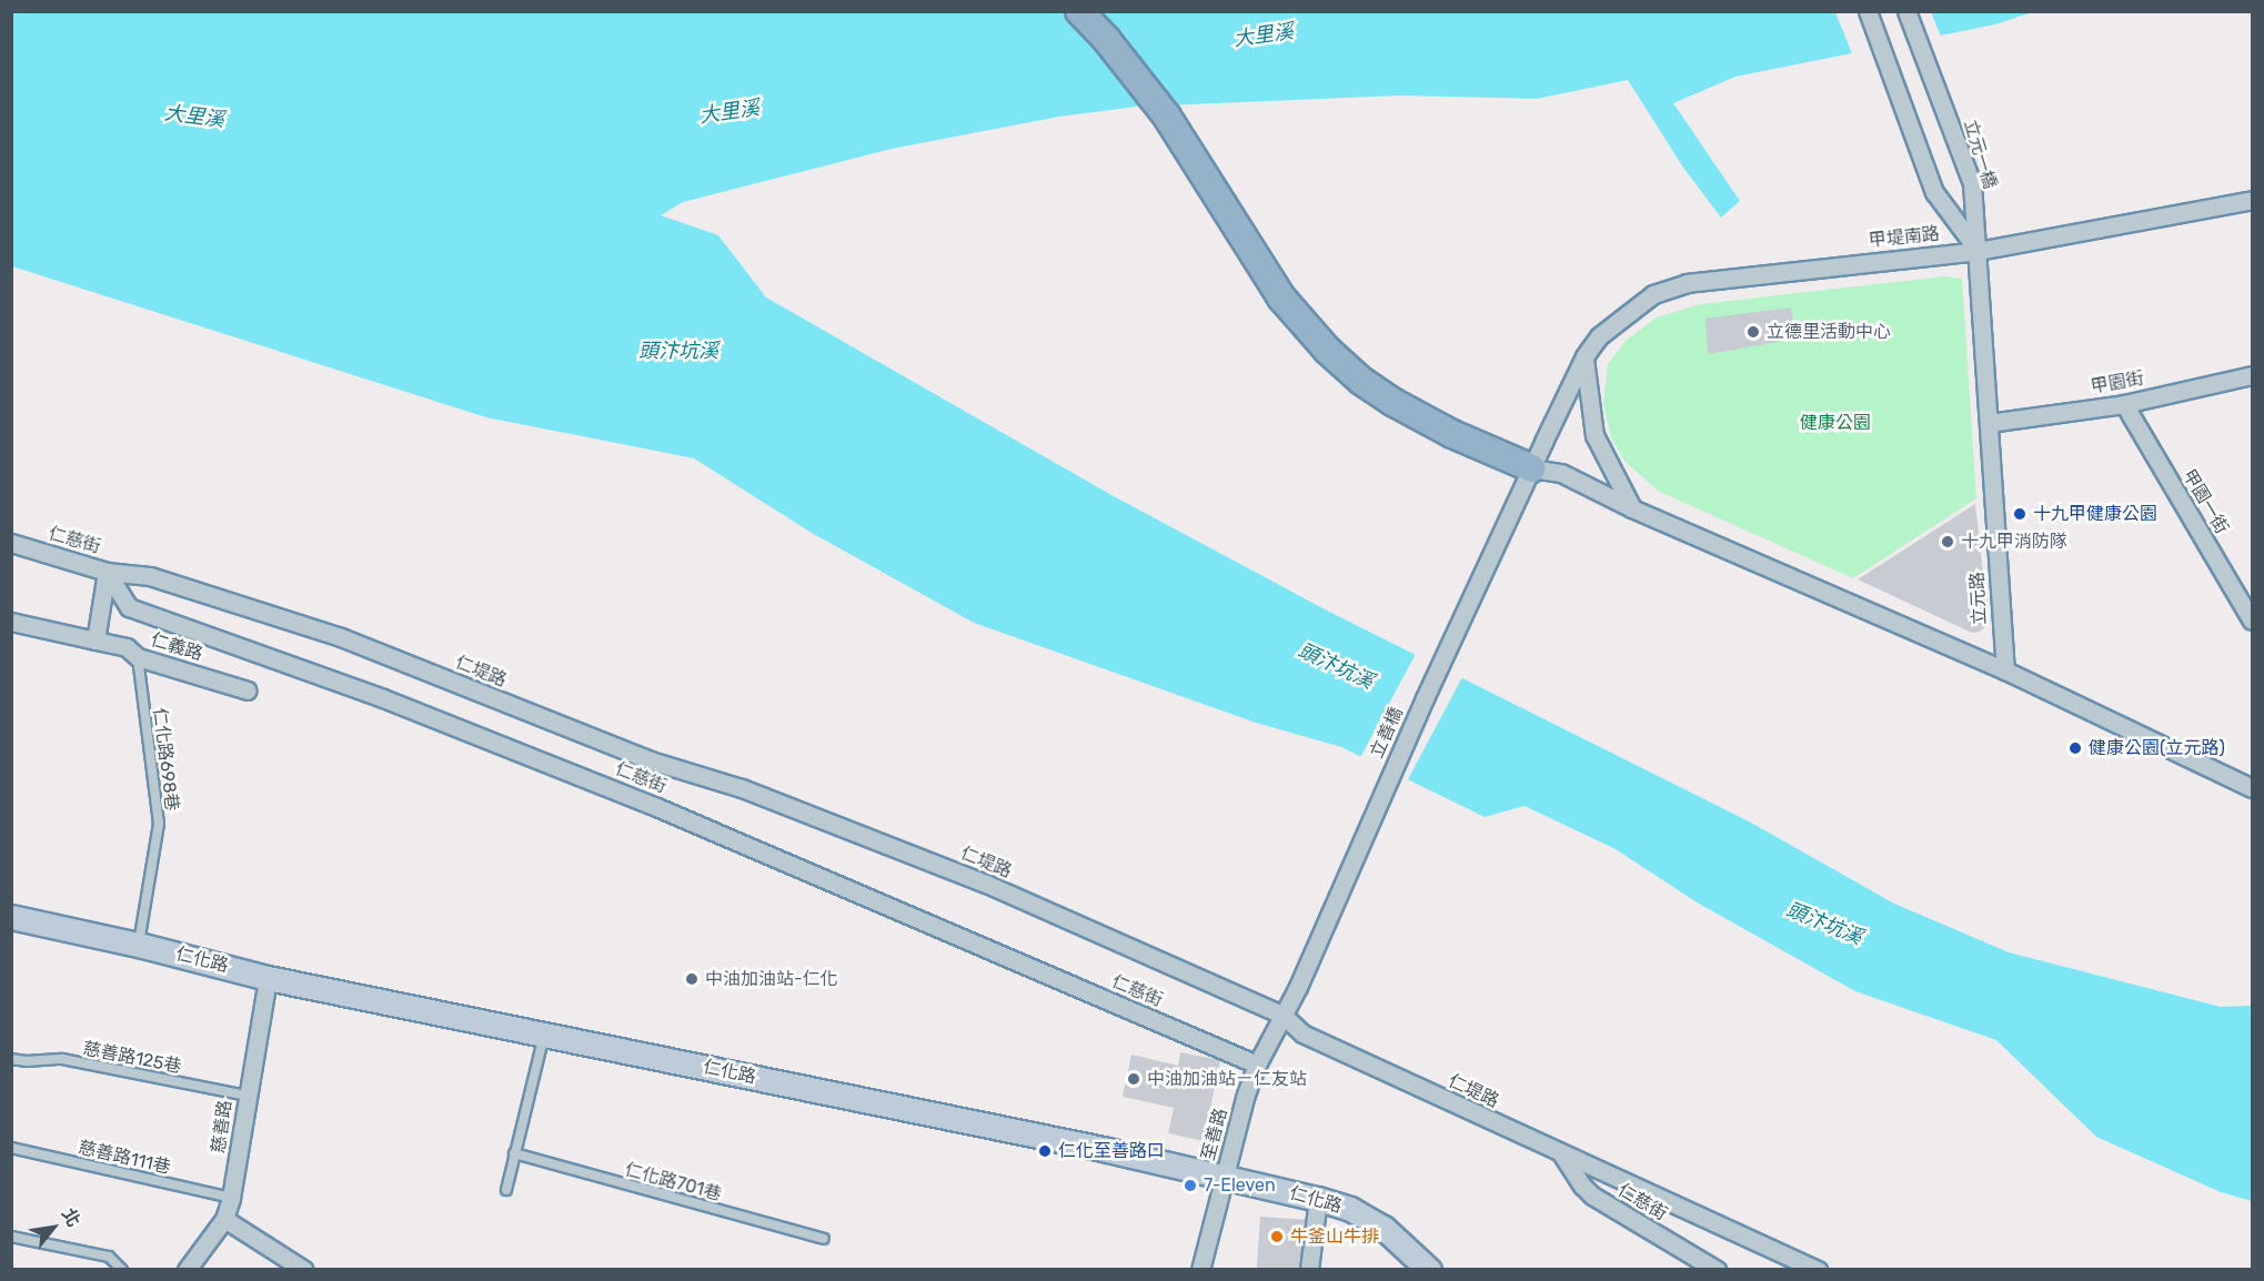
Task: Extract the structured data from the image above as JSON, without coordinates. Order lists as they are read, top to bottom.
{
  "streets": {
    "main road": ["仁化路"],
    "street": [
      "立元一橋",
      "甲堤南路",
      "甲園街",
      "甲園一街",
      "仁慈街",
      "立元路",
      "仁義路",
      "仁堤路",
      "立善橋",
      "慈善路",
      "至善路"
    ],
    "lane": [
      "仁化路698巷",
      "慈善路125巷",
      "慈善路111巷",
      "仁化路701巷"
    ]
  },
  "crossings": [
    ["立元一橋", "甲堤南路"],
    ["立元一橋", "立元路"],
    ["甲堤南路", "立元路"],
    ["甲堤南路", "立善橋"],
    ["甲園街", "甲園一街"],
    ["甲園街", "立元路"],
    ["仁慈街", "仁堤路"],
    ["仁慈街", "至善路"],
    ["仁義路", "仁化路698巷"],
    ["仁堤路", "立善橋"],
    ["仁堤路", "至善路"],
    ["立善橋", "至善路"],
    ["仁化路698巷", "仁化路"],
    ["仁化路", "慈善路"],
    ["仁化路", "至善路"],
    ["慈善路125巷", "慈善路"],
    ["慈善路", "慈善路111巷"]
  ],
  "water": ["大里溪", "頭汴坑溪"],
  "parks": ["健康公園"],
  "places": [
    "立德里活動中心",
    "十九甲健康公園",
    "十九甲消防隊",
    "健康公園(立元路)",
    "中油加油站-仁化",
    "中油加油站－仁友站",
    "仁化至善路口",
    "7-Eleven",
    "牛釜山牛排"
  ],
  "north": "top right"
}
